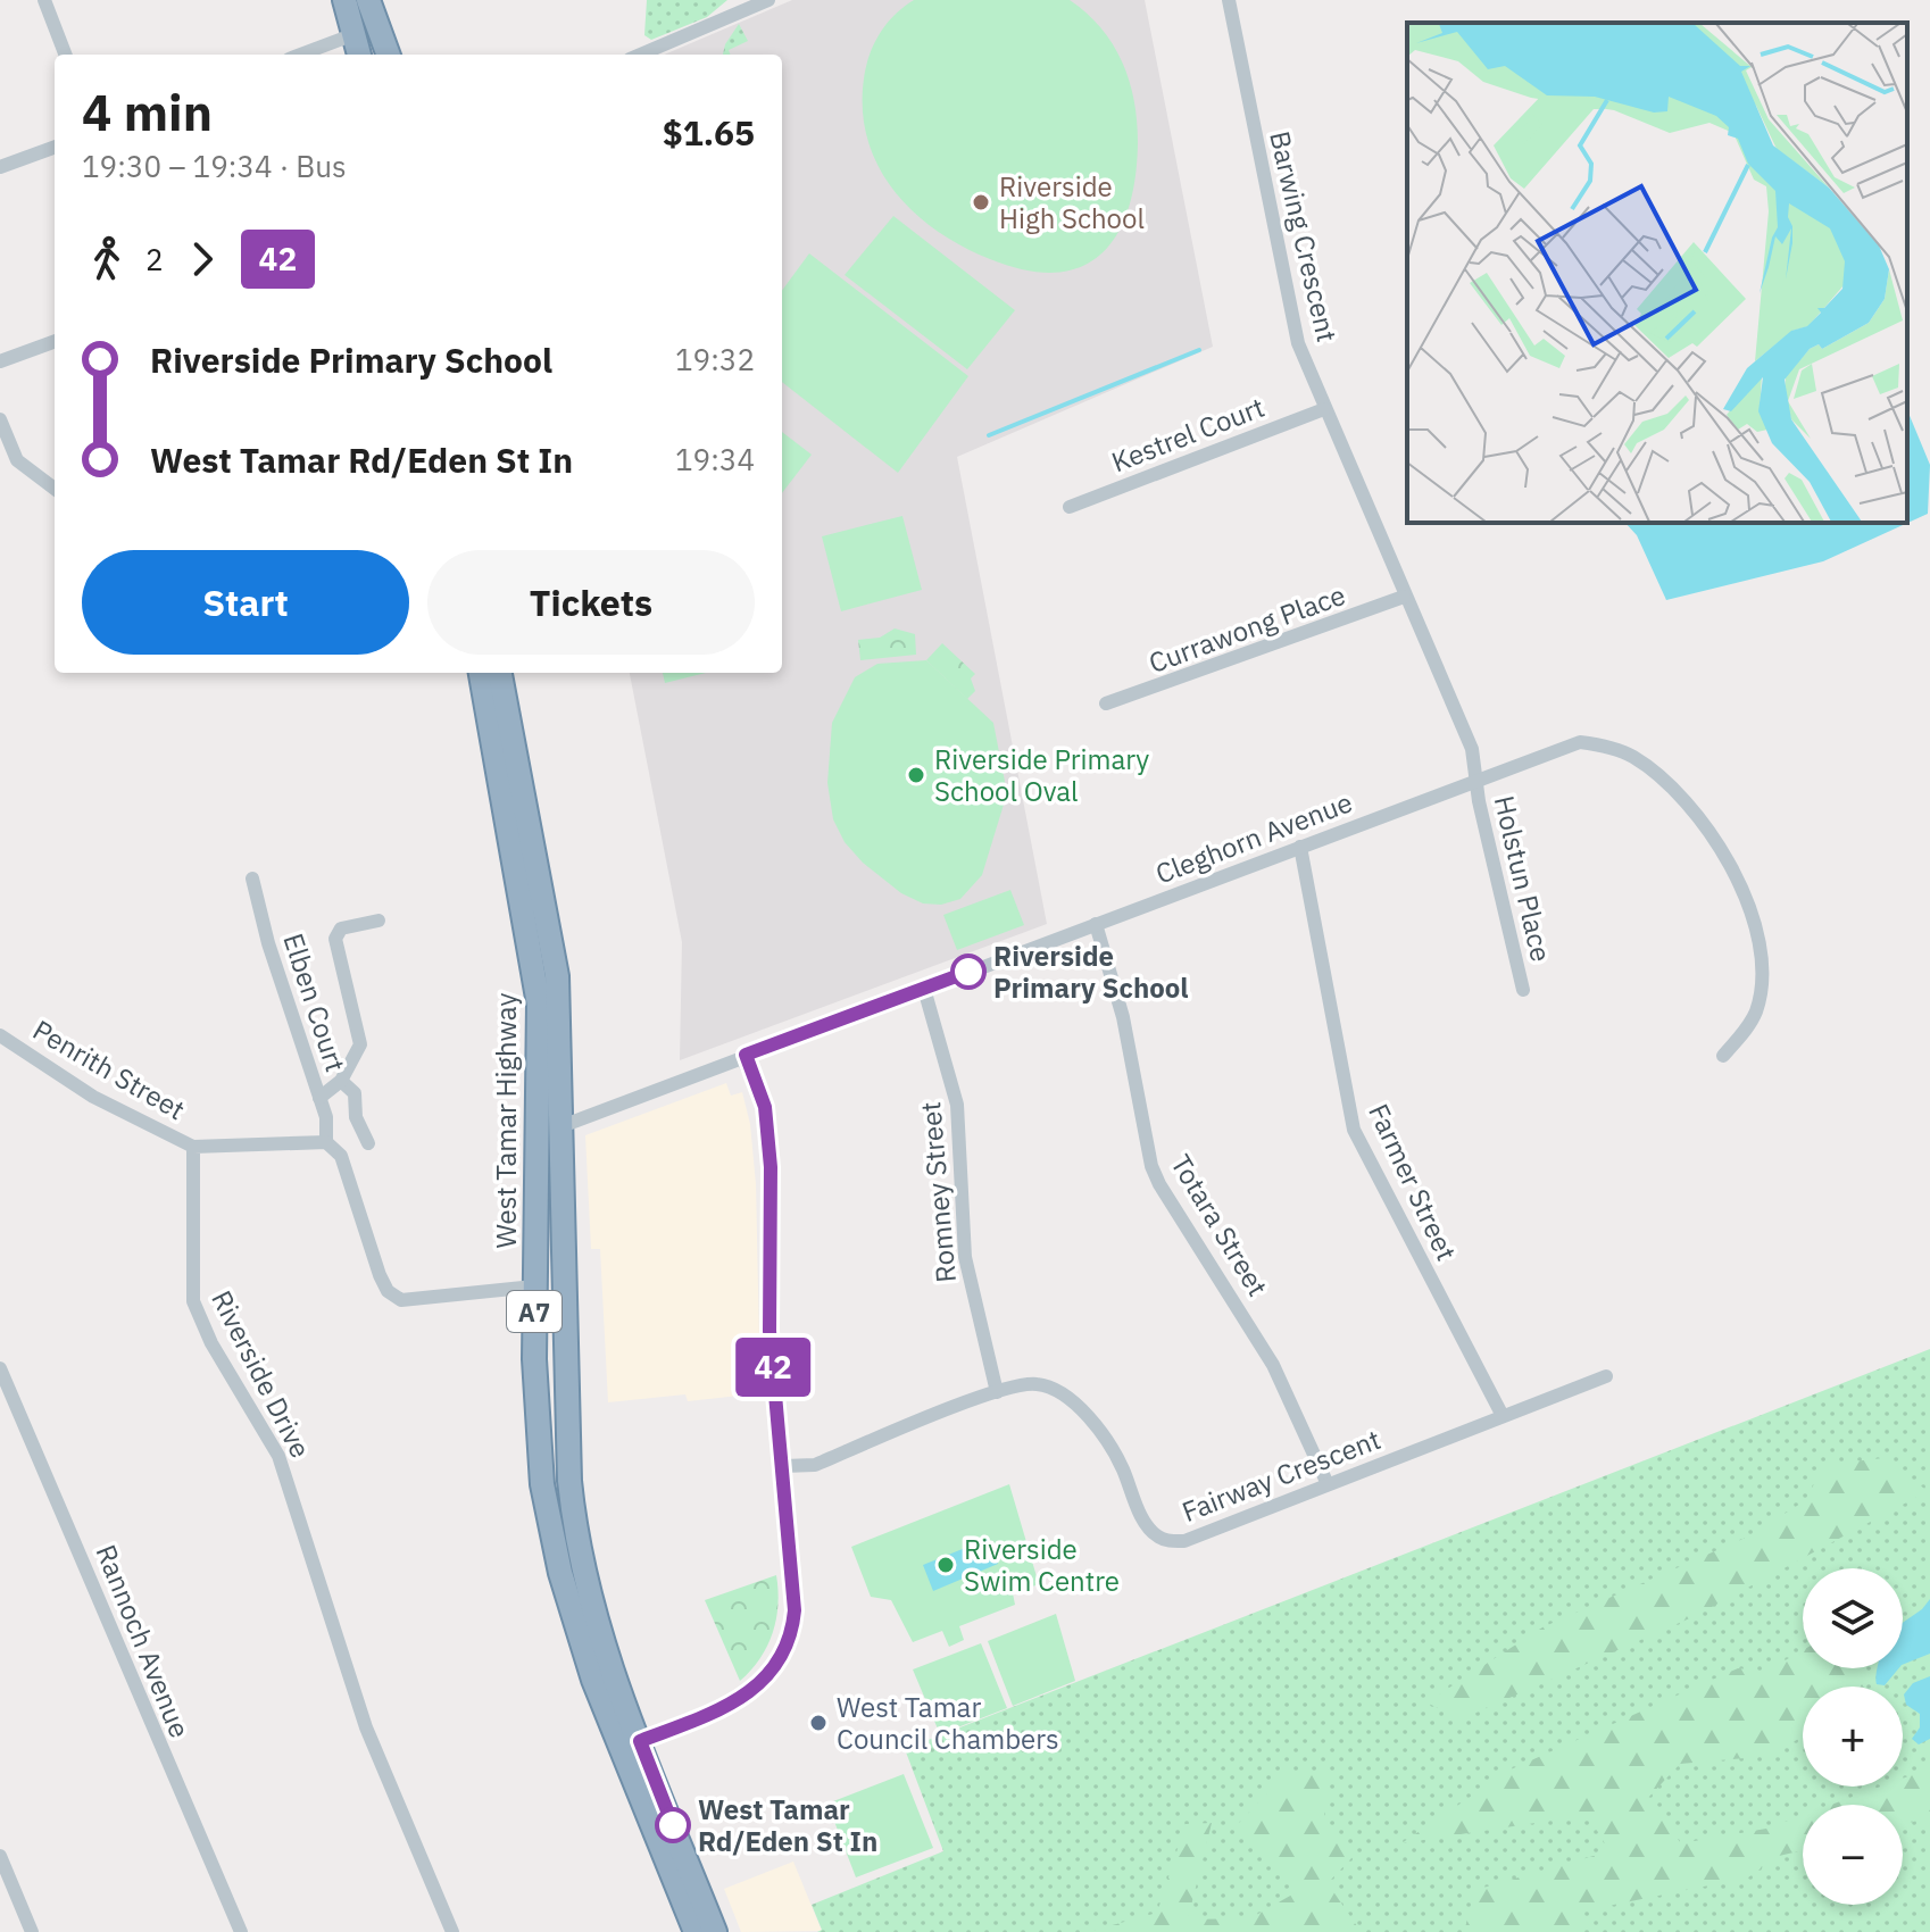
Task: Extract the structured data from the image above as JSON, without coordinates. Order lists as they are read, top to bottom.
{
  "streets": {
    "highway": ["West Tamar Highway", "A7"],
    "street": [
      "Barwing Crescent",
      "Kestrel Court",
      "Currawong Place",
      "Cleghorn Avenue",
      "Holstun Place",
      "Elben Court",
      "Penrith Street",
      "Farmer Street",
      "Romney Street",
      "Totara Street",
      "Riverside Drive",
      "Fairway Crescent",
      "Rannoch Avenue"
    ]
  },
  "crossings": [
    ["Barwing Crescent", "Kestrel Court"],
    ["Barwing Crescent", "Currawong Place"],
    ["Barwing Crescent", "Cleghorn Avenue"],
    ["Barwing Crescent", "Holstun Place"],
    ["Cleghorn Avenue", "Holstun Place"],
    ["Cleghorn Avenue", "West Tamar Highway"],
    ["Cleghorn Avenue", "Farmer Street"],
    ["Cleghorn Avenue", "Romney Street"],
    ["Cleghorn Avenue", "Totara Street"],
    ["Penrith Street", "Riverside Drive"],
    ["Farmer Street", "Fairway Crescent"],
    ["Romney Street", "Fairway Crescent"],
    ["Totara Street", "Fairway Crescent"]
  ],
  "places": [
    "Riverside High School",
    "Riverside Primary School Oval",
    "Riverside Primary School",
    "Riverside Swim Centre",
    "West Tamar Council Chambers",
    "West Tamar Rd/Eden St In"
  ],
  "lines": ["bus line 42"],
  "page": {
    "on_map": "42",
    "heading": ["4 min", "19:30 – 19:34 · Bus", "$1.65"],
    "legs": ["2", "42"],
    "list": [
      {
        "name": "Riverside Primary School",
        "value": "19:32"
      },
      {
        "name": "West Tamar Rd/Eden St In",
        "value": "19:34"
      }
    ],
    "buttons": ["Start", "Tickets"],
    "map_buttons": ["+", "−"]
  }
}
